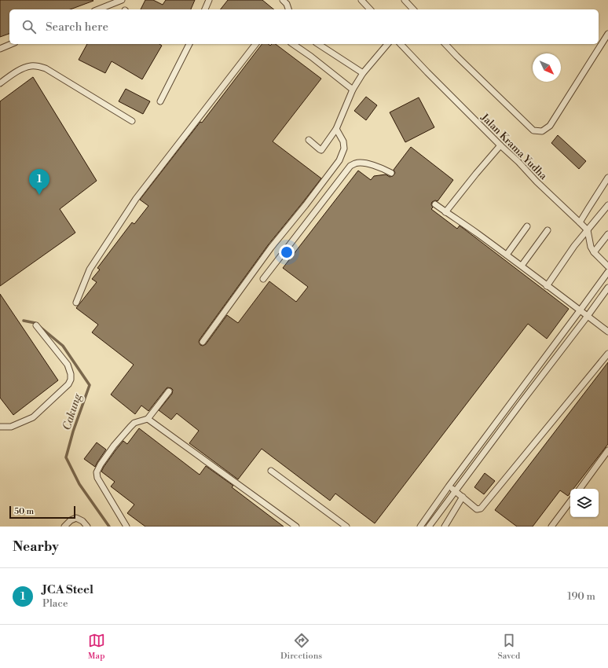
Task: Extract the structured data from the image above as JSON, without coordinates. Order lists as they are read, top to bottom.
{
  "streets": {
    "lane": ["Jalan Krama Yudha"]
  },
  "water": ["Cakung"],
  "scale_bar": "50 m",
  "north": "bottom right",
  "page": {
    "search": "Search here",
    "pins": "1",
    "scale": "50 m",
    "heading": "Nearby",
    "list": [
      {
        "mark": "1",
        "name": "JCA Steel",
        "note": "Place",
        "value": "190 m"
      }
    ],
    "nav": ["Map", "Directions", "Saved"]
  }
}
